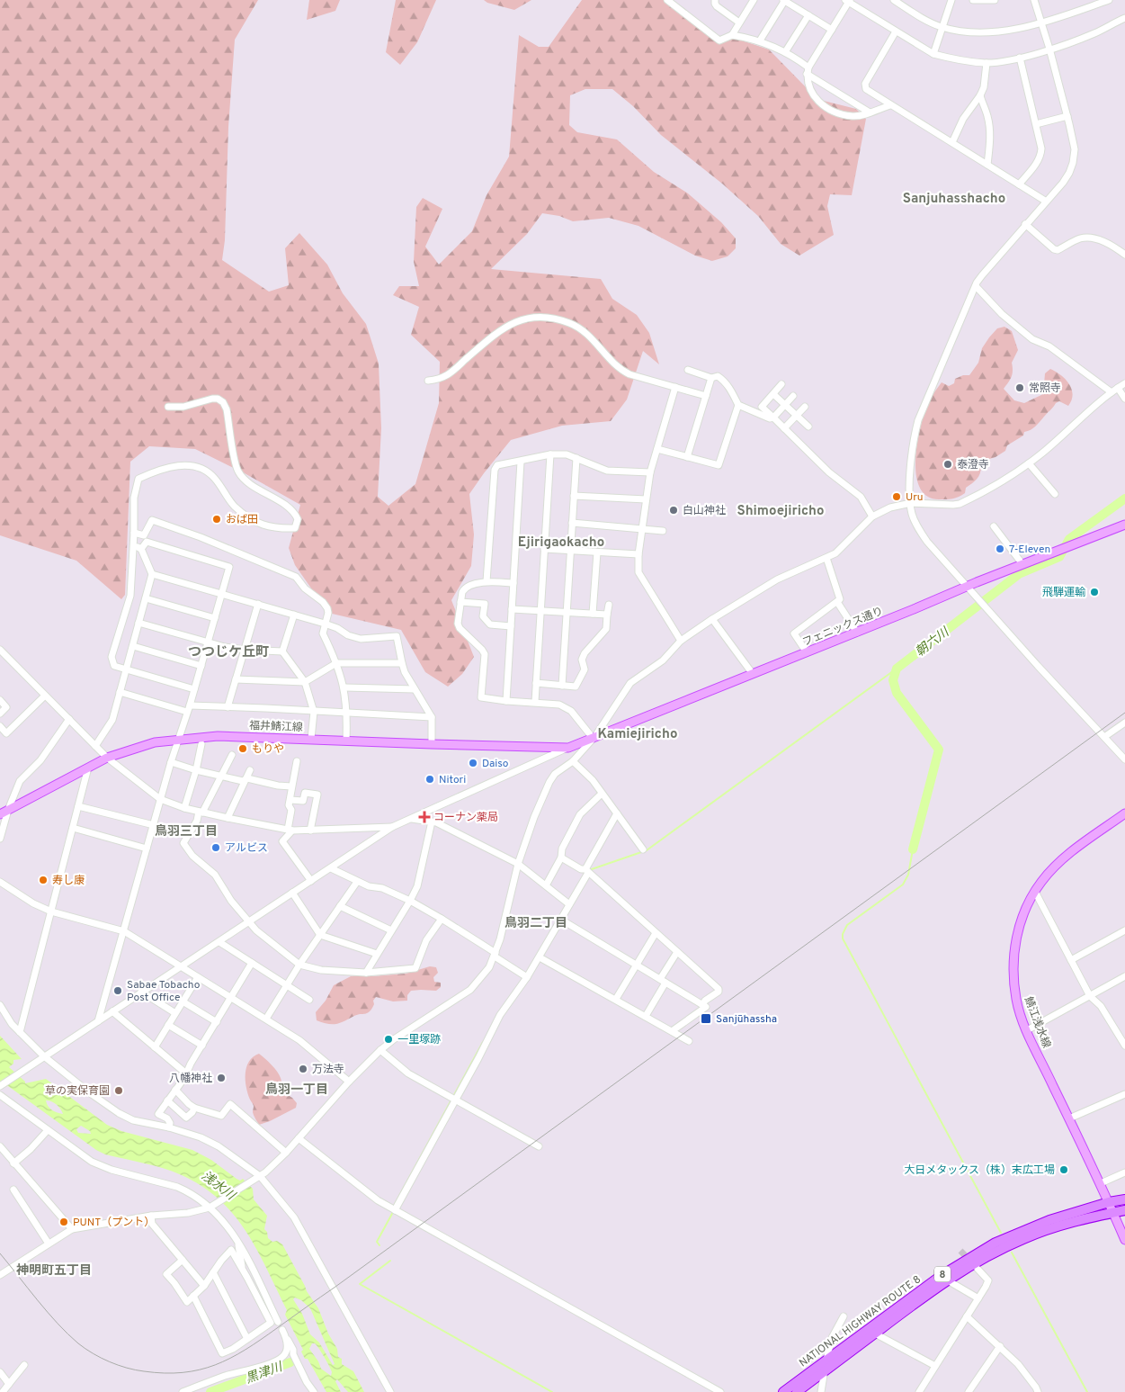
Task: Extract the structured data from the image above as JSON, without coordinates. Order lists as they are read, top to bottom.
{
  "streets": {
    "highway": ["8", "NATIONAL HIGHWAY ROUTE 8"],
    "main road": ["フェニックス通り", "福井鯖江線", "鯖江浅水線"]
  },
  "crossings": [
    ["フェニックス通り", "福井鯖江線"],
    ["鯖江浅水線", "NATIONAL HIGHWAY ROUTE 8"]
  ],
  "districts": [
    "Sanjuhasshacho",
    "Shimoejiricho",
    "Ejirigaokacho",
    "つつじケ丘町",
    "Kamiejiricho",
    "鳥羽三丁目",
    "鳥羽二丁目",
    "鳥羽一丁目",
    "神明町五丁目"
  ],
  "water": ["朝六川", "浅水川", "黒津川"],
  "places": {
    "other": [
      "常照寺",
      "泰澄寺",
      "Uru",
      "白山神社",
      "おば田",
      "7-Eleven",
      "飛騨運輸",
      "もりや",
      "Daiso",
      "Nitori",
      "アルビス",
      "寿し康",
      "Sabae Tobacho Post Office",
      "一里塚跡",
      "万法寺",
      "八幡神社",
      "草の実保育園",
      "大日メタックス（株）末広工場",
      "PUNT（プント）"
    ],
    "health": ["コーナン薬局"],
    "transit": ["Sanjūhassha"]
  }
}
